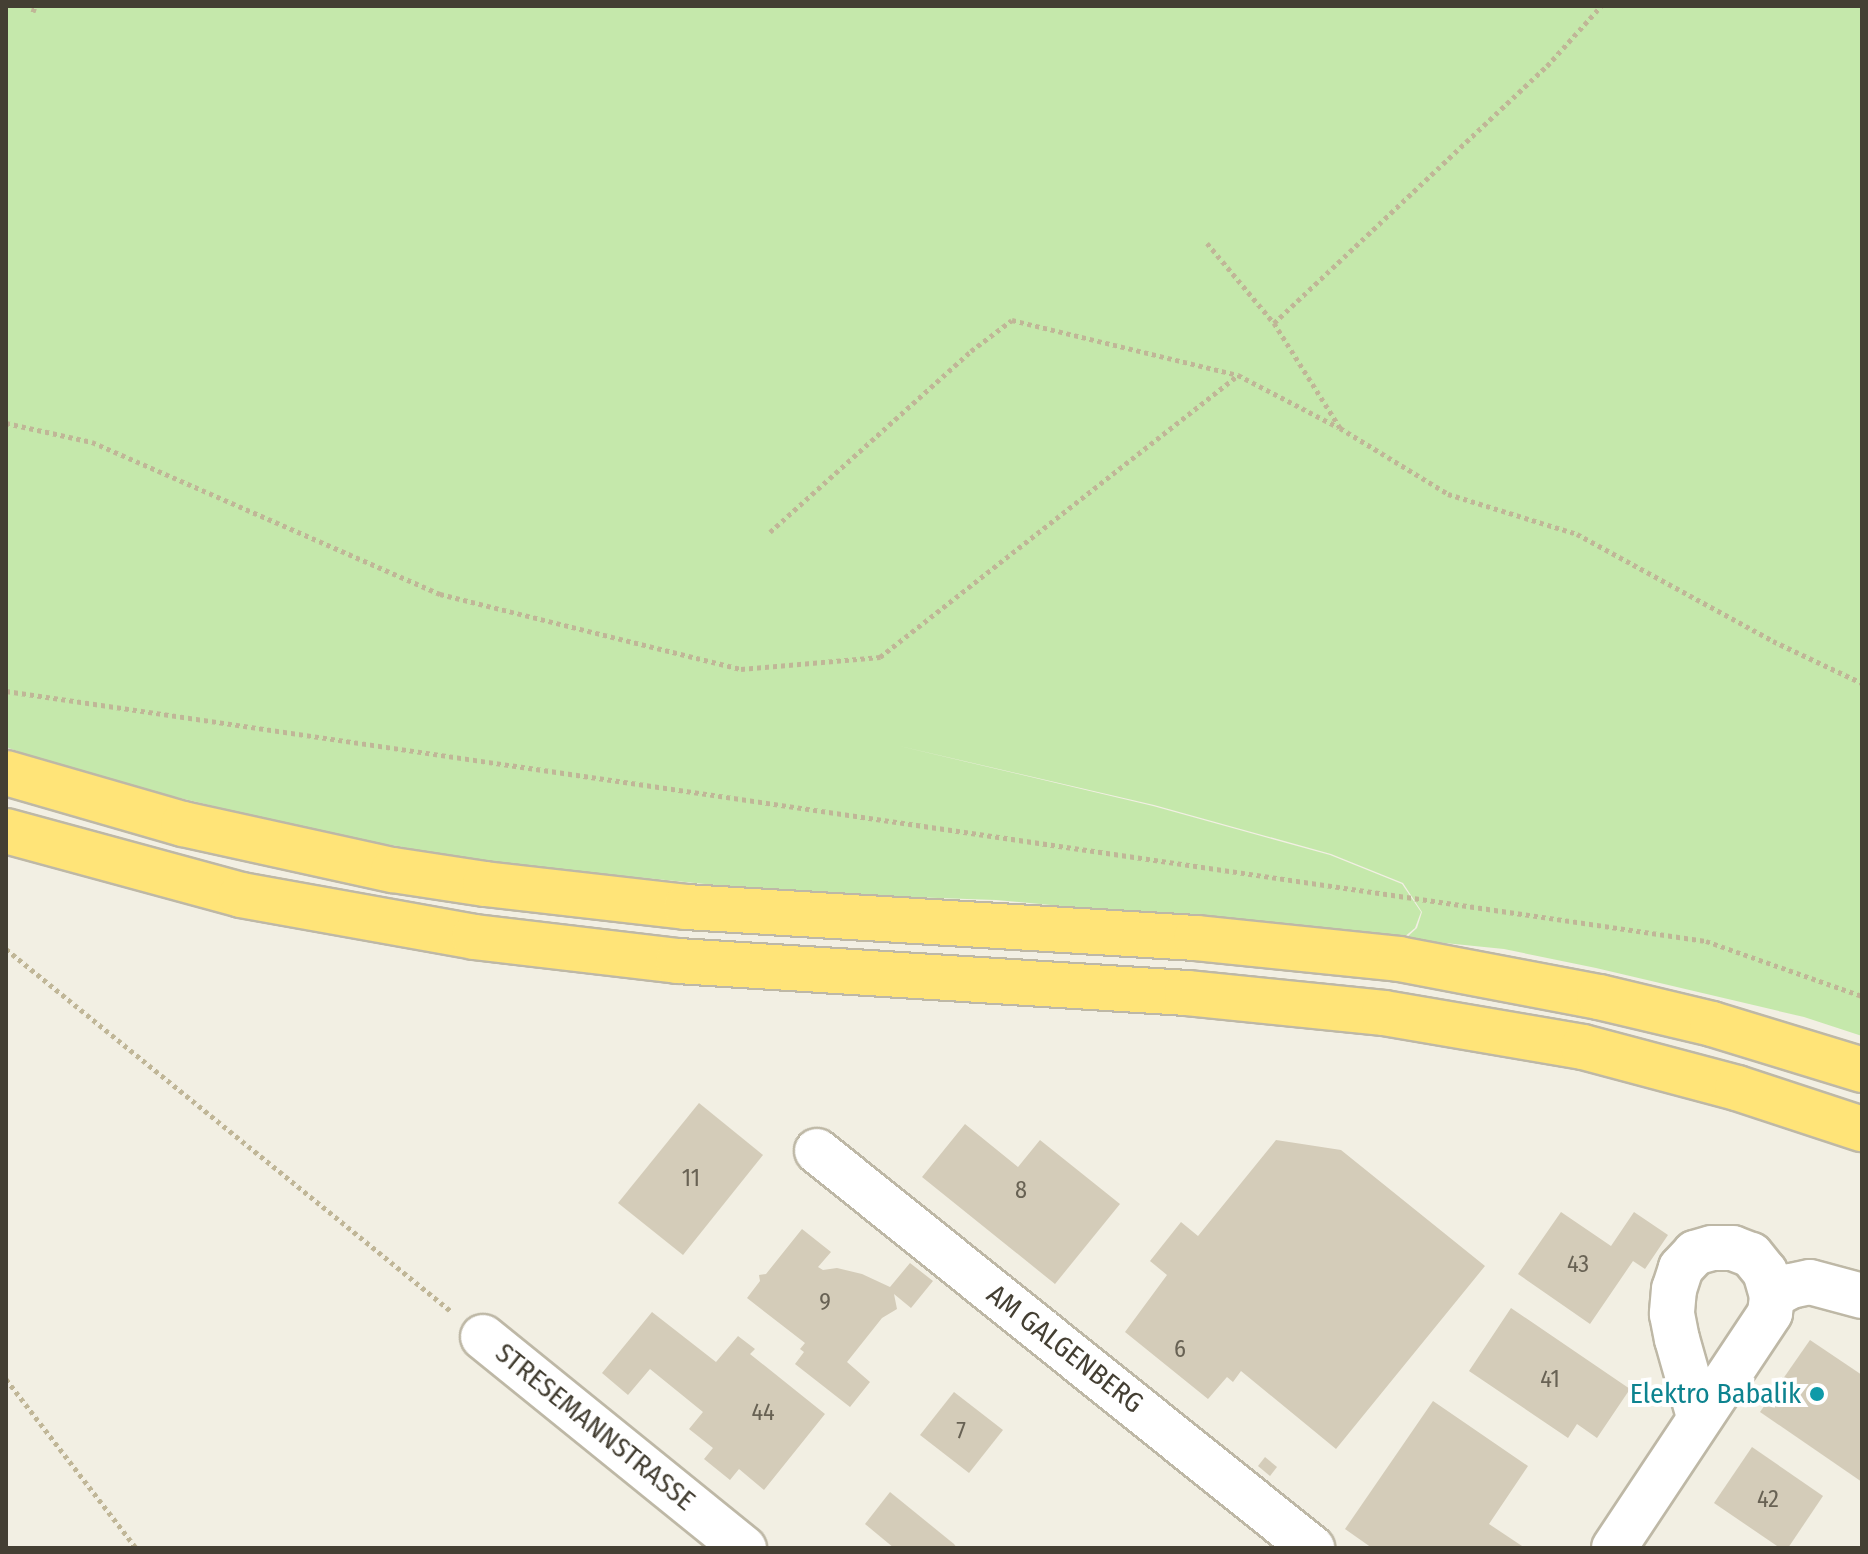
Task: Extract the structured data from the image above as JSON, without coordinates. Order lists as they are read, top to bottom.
{
  "streets": {
    "street": ["AM GALGENBERG", "STRESEMANNSTRASSE"]
  },
  "places": ["Elektro Babalik"],
  "house_numbers": [
    "11",
    "8",
    "43",
    "9",
    "6",
    "41",
    "44",
    "7",
    "42"
  ]
}
